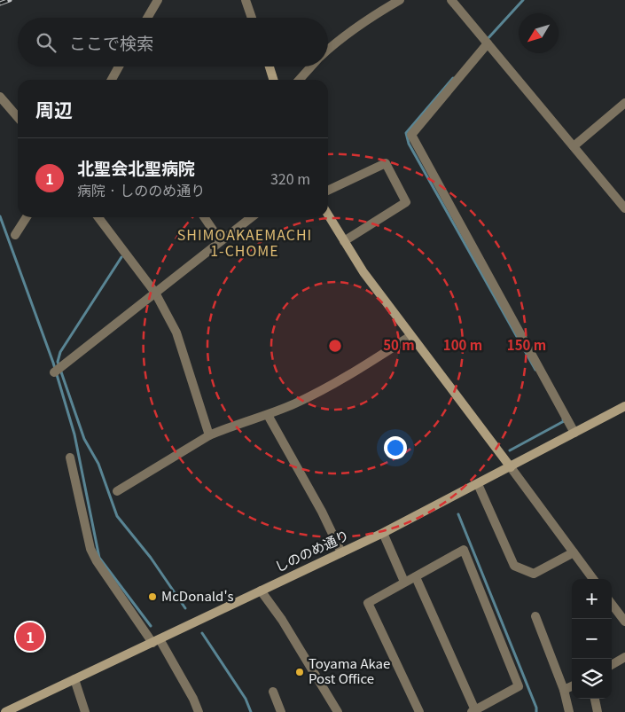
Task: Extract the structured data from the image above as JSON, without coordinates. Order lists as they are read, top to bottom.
{
  "streets": {
    "main road": ["しののめ通り"]
  },
  "districts": ["SHIMOAKAEMACHI 1-CHOME"],
  "places": ["McDonald's", "Toyama Akae Post Office"],
  "north": "bottom left",
  "page": {
    "search": "ここで検索",
    "heading": "周辺",
    "list": [
      {
        "mark": "1",
        "name": "北聖会北聖病院",
        "note": "病院 · しののめ通り",
        "value": "320 m"
      }
    ],
    "map_buttons": ["+", "−"],
    "pins": "1"
  },
  "rings": ["50 m", "100 m", "150 m"]
}
